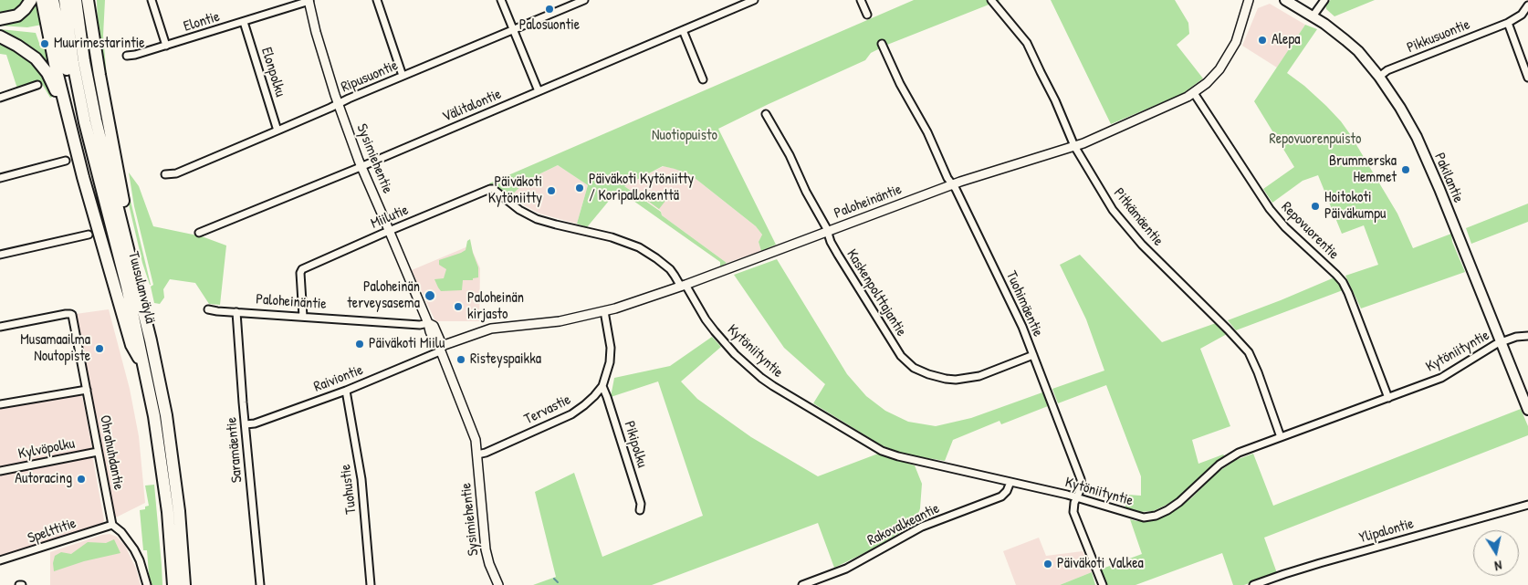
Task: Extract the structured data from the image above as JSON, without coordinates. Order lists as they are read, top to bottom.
{
  "streets": {
    "highway": ["Tuusulanväylä"],
    "main road": ["Pakilantie"],
    "street": [
      "Elontie",
      "Pikkusuontie",
      "Elonpolku",
      "Ripusuontie",
      "Välitalontie",
      "Sysimiehentie",
      "Paloheinäntie",
      "Miilutie",
      "Pitkämäentie",
      "Repovuorentie",
      "Kaskenpolttajantie",
      "Tuohimäentie",
      "Kytöniityntie",
      "Raiviontie",
      "Tervastie",
      "Pikipolku",
      "Kylvöpolku",
      "Saramäentie",
      "Ohrahuhdantie",
      "Tuohustie",
      "Rakovalkeantie",
      "Spelttitie",
      "Ylipalontie"
    ]
  },
  "crossings": [
    ["Elontie", "Elonpolku"],
    ["Elontie", "Sysimiehentie"],
    ["Pikkusuontie", "Pakilantie"],
    ["Elonpolku", "Ripusuontie"],
    ["Ripusuontie", "Sysimiehentie"],
    ["Välitalontie", "Sysimiehentie"],
    ["Sysimiehentie", "Paloheinäntie"],
    ["Sysimiehentie", "Miilutie"],
    ["Sysimiehentie", "Raiviontie"],
    ["Sysimiehentie", "Tervastie"],
    ["Pakilantie", "Kytöniityntie"],
    ["Paloheinäntie", "Miilutie"],
    ["Paloheinäntie", "Pitkämäentie"],
    ["Paloheinäntie", "Repovuorentie"],
    ["Paloheinäntie", "Kaskenpolttajantie"],
    ["Paloheinäntie", "Tuohimäentie"],
    ["Paloheinäntie", "Kytöniityntie"],
    ["Paloheinäntie", "Raiviontie"],
    ["Paloheinäntie", "Tervastie"],
    ["Paloheinäntie", "Saramäentie"],
    ["Miilutie", "Kytöniityntie"],
    ["Pitkämäentie", "Kytöniityntie"],
    ["Repovuorentie", "Kytöniityntie"],
    ["Kaskenpolttajantie", "Tuohimäentie"],
    ["Tuohimäentie", "Kytöniityntie"],
    ["Kytöniityntie", "Rakovalkeantie"],
    ["Raiviontie", "Saramäentie"],
    ["Raiviontie", "Tuohustie"],
    ["Tervastie", "Pikipolku"],
    ["Kylvöpolku", "Ohrahuhdantie"],
    ["Ohrahuhdantie", "Spelttitie"]
  ],
  "parks": ["Nuotiopuisto", "Repovuorenpuisto"],
  "places": [
    "Palosuontie",
    "Alepa",
    "Muurimestarintie",
    "Brummerska Hemmet",
    "Päiväkoti Kytöniitty / Koripallokenttä",
    "Päiväkoti Kytöniitty",
    "Hoitokoti Päiväkumpu",
    "Paloheinän terveysasema",
    "Paloheinän kirjasto",
    "Päiväkoti Miilu",
    "Musamaailma Noutopiste",
    "Risteyspaikka",
    "Autoracing",
    "Päiväkoti Valkea"
  ],
  "north": "bottom"
}
